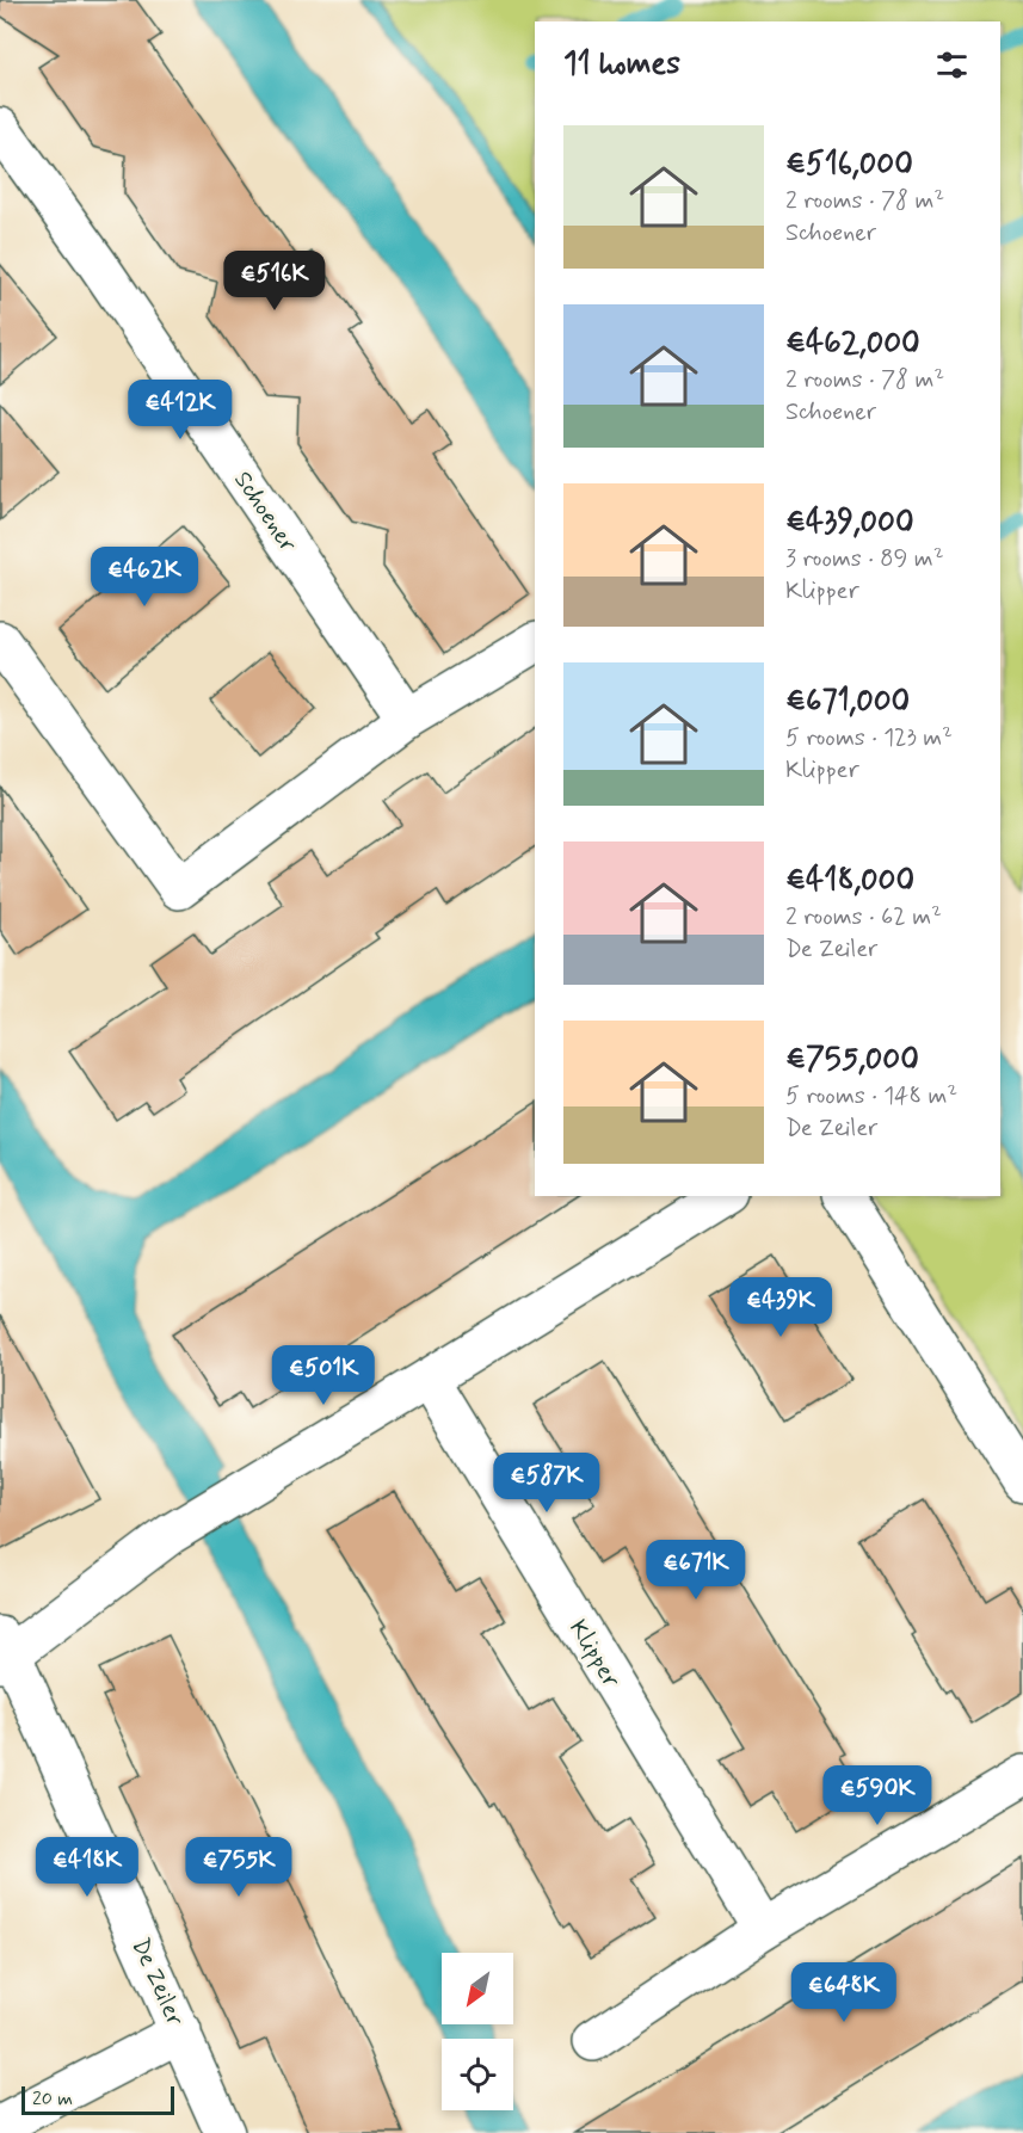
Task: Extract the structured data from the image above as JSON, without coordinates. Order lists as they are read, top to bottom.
{
  "streets": {
    "street": ["Schoener", "Klipper", "De Zeiler"]
  },
  "scale_bar": "20 m",
  "north": "bottom left",
  "page": {
    "heading": "11 homes",
    "list": [
      {
        "name": "€516,000",
        "note": "2 rooms · 78 m² · Schoener"
      },
      {
        "name": "€462,000",
        "note": "2 rooms · 78 m² · Schoener"
      },
      {
        "name": "€439,000",
        "note": "3 rooms · 89 m² · Klipper"
      },
      {
        "name": "€671,000",
        "note": "5 rooms · 123 m² · Klipper"
      },
      {
        "name": "€418,000",
        "note": "2 rooms · 62 m² · De Zeiler"
      },
      {
        "name": "€755,000",
        "note": "5 rooms · 148 m² · De Zeiler"
      }
    ],
    "price": [
      "€516K",
      "€412K",
      "€462K",
      "€439K",
      "€501K",
      "€587K",
      "€671K",
      "€590K",
      "€418K",
      "€755K",
      "€648K"
    ],
    "scale": "20 m"
  }
}
